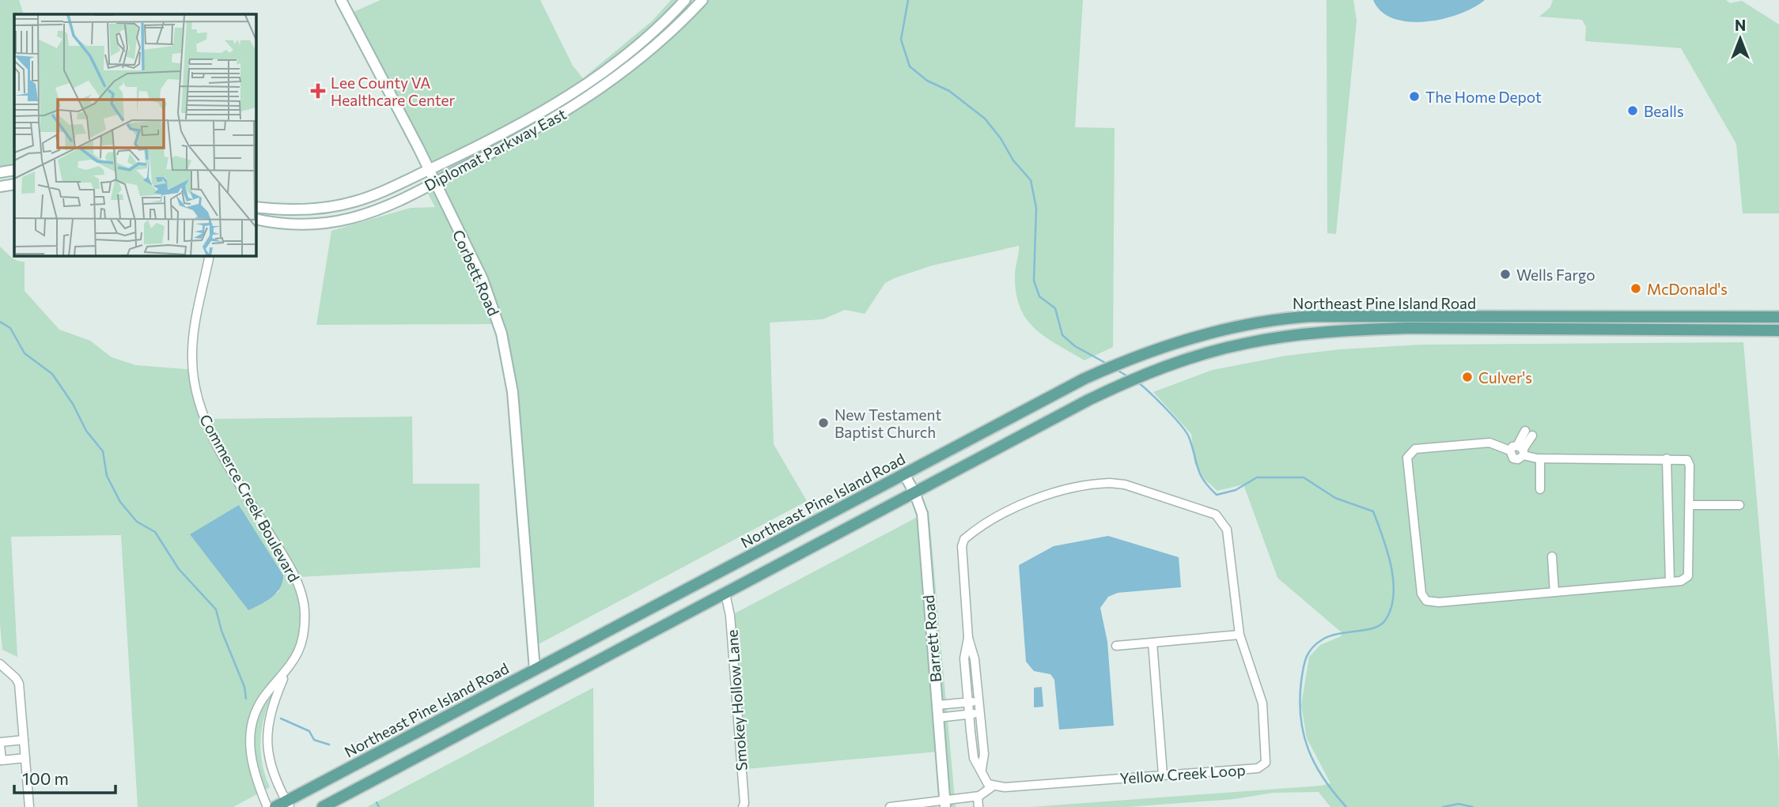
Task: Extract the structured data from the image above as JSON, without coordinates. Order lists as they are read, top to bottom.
{
  "streets": {
    "main road": [
      "Diplomat Parkway East",
      "Corbett Road",
      "Northeast Pine Island Road",
      "Barrett Road"
    ],
    "street": ["Commerce Creek Boulevard", "Smokey Hollow Lane", "Yellow Creek Loop"]
  },
  "crossings": [
    ["Diplomat Parkway East", "Corbett Road"],
    ["Corbett Road", "Northeast Pine Island Road"],
    ["Northeast Pine Island Road", "Commerce Creek Boulevard"],
    ["Northeast Pine Island Road", "Barrett Road"],
    ["Northeast Pine Island Road", "Smokey Hollow Lane"]
  ],
  "places": {
    "health": ["Lee County VA Healthcare Center"],
    "other": [
      "The Home Depot",
      "Bealls",
      "Wells Fargo",
      "McDonald's",
      "Culver's",
      "New Testament Baptist Church"
    ]
  },
  "scale_bar": "100 m",
  "north": "top"
}
